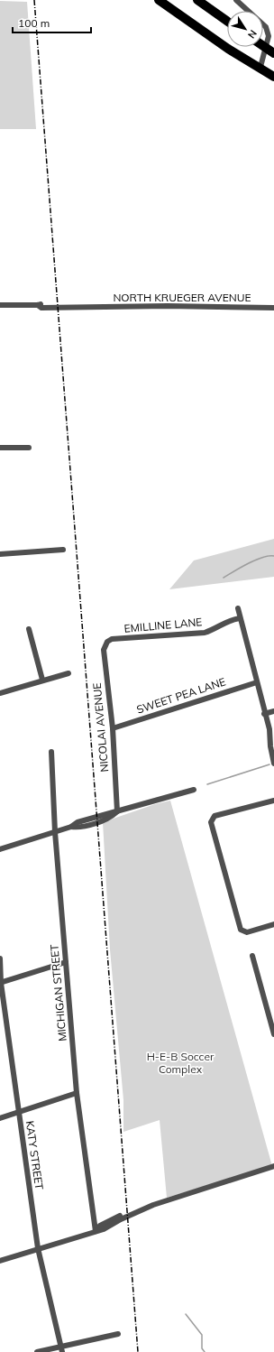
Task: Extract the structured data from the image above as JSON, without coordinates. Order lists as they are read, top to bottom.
{
  "streets": {
    "street": [
      "NORTH KRUEGER AVENUE",
      "EMILLINE LANE",
      "SWEET PEA LANE",
      "NICOLAI AVENUE",
      "MICHIGAN STREET",
      "KATY STREET"
    ]
  },
  "crossings": [
    ["EMILLINE LANE", "NICOLAI AVENUE"],
    ["SWEET PEA LANE", "NICOLAI AVENUE"]
  ],
  "parks": ["H-E-B Soccer Complex"],
  "scale_bar": "100 m",
  "north": "bottom right"
}
